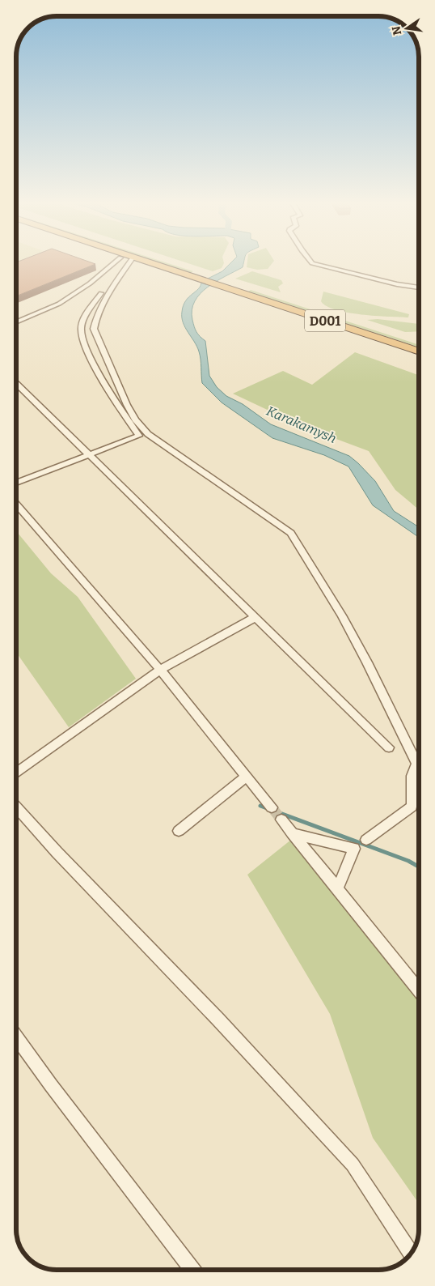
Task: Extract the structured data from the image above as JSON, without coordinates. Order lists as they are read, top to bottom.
{
  "streets": {
    "highway": ["D001"]
  },
  "water": ["Karakamysh"],
  "north": "left"
}
